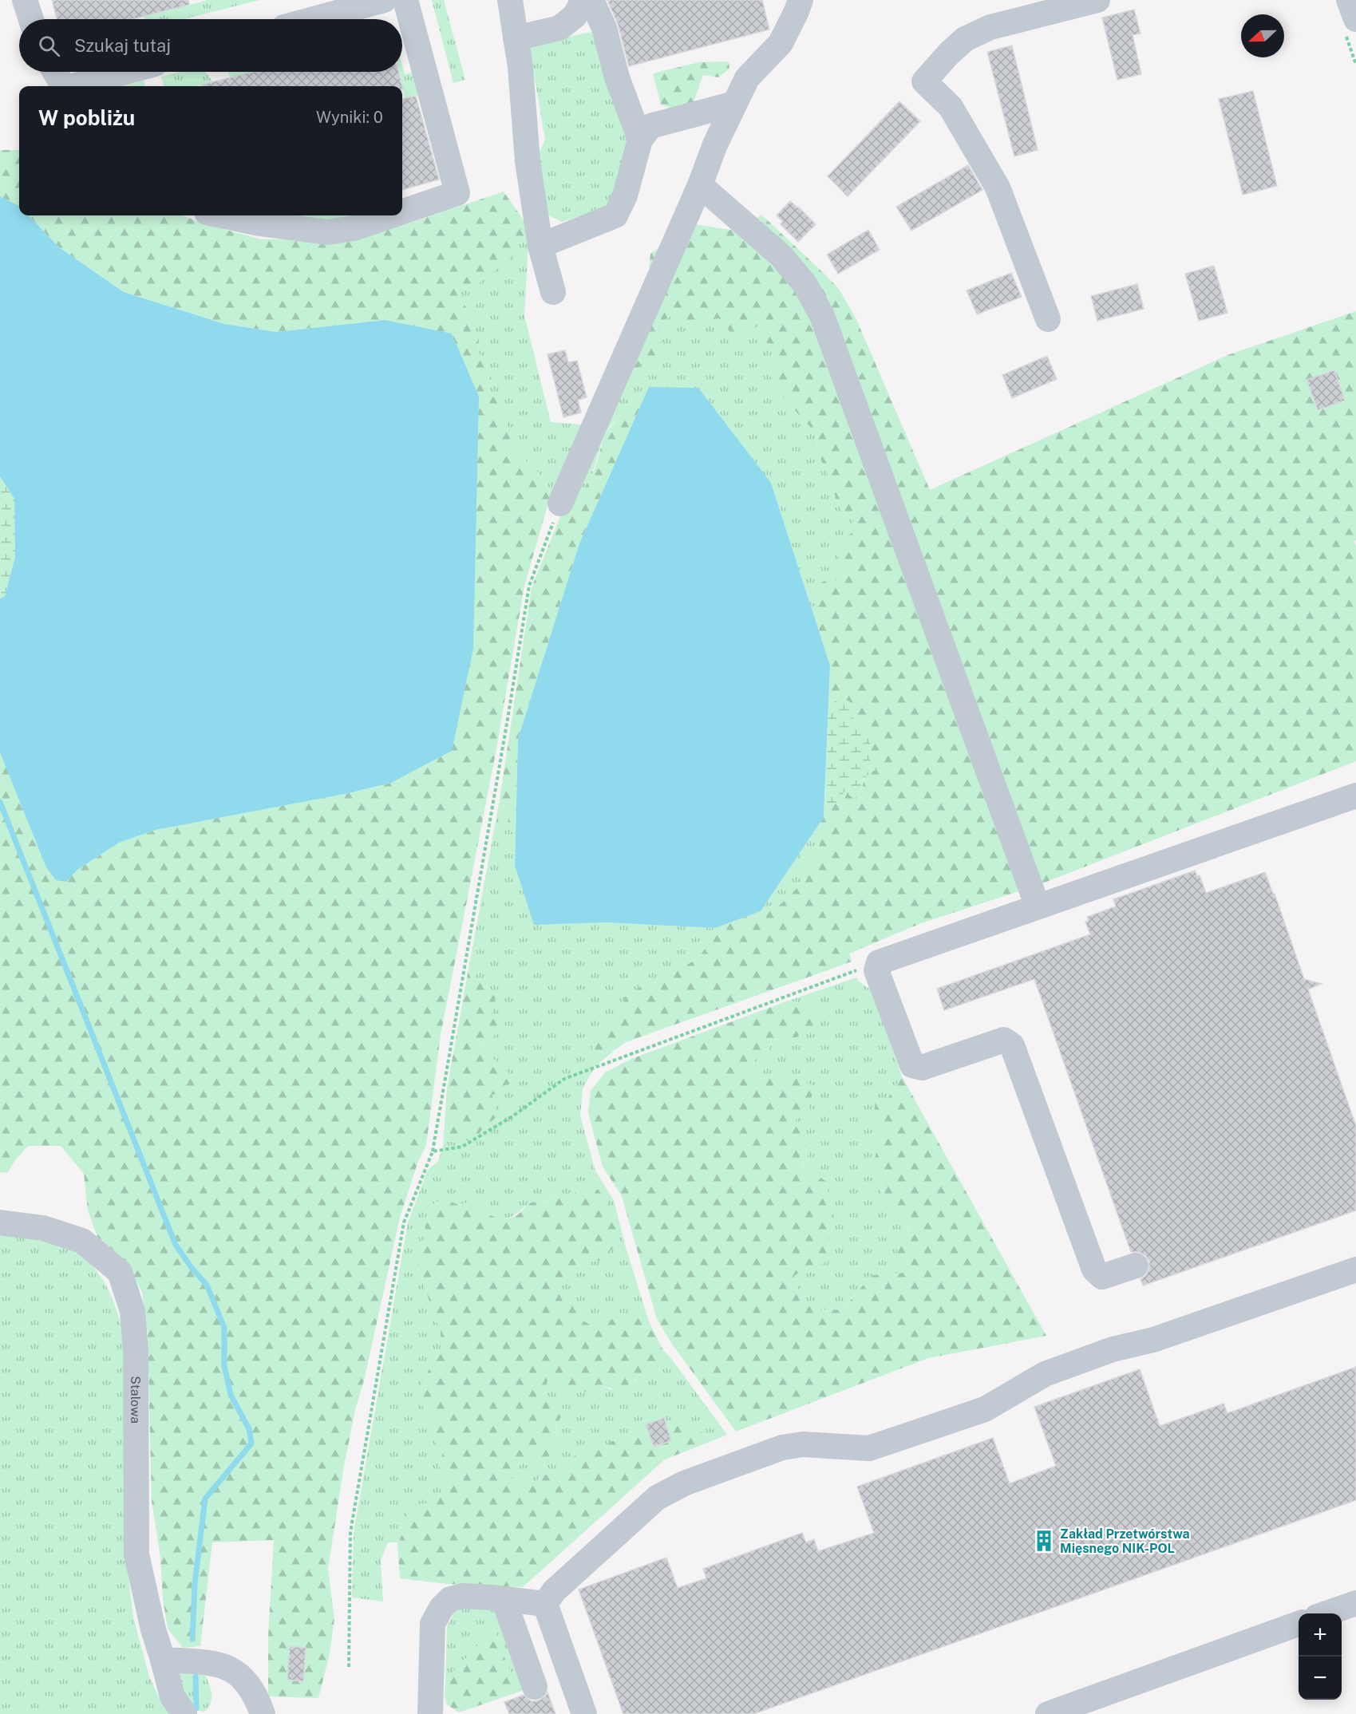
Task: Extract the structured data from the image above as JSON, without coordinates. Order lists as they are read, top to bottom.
{
  "streets": {
    "street": ["Stalowa"]
  },
  "places": {
    "building": ["Zakład Przetwórstwa Mięsnego NIK-POL"]
  },
  "north": "left",
  "page": {
    "search": "Szukaj tutaj",
    "heading": ["W pobliżu", "Wyniki: 0"],
    "map_buttons": ["+", "−"]
  }
}
